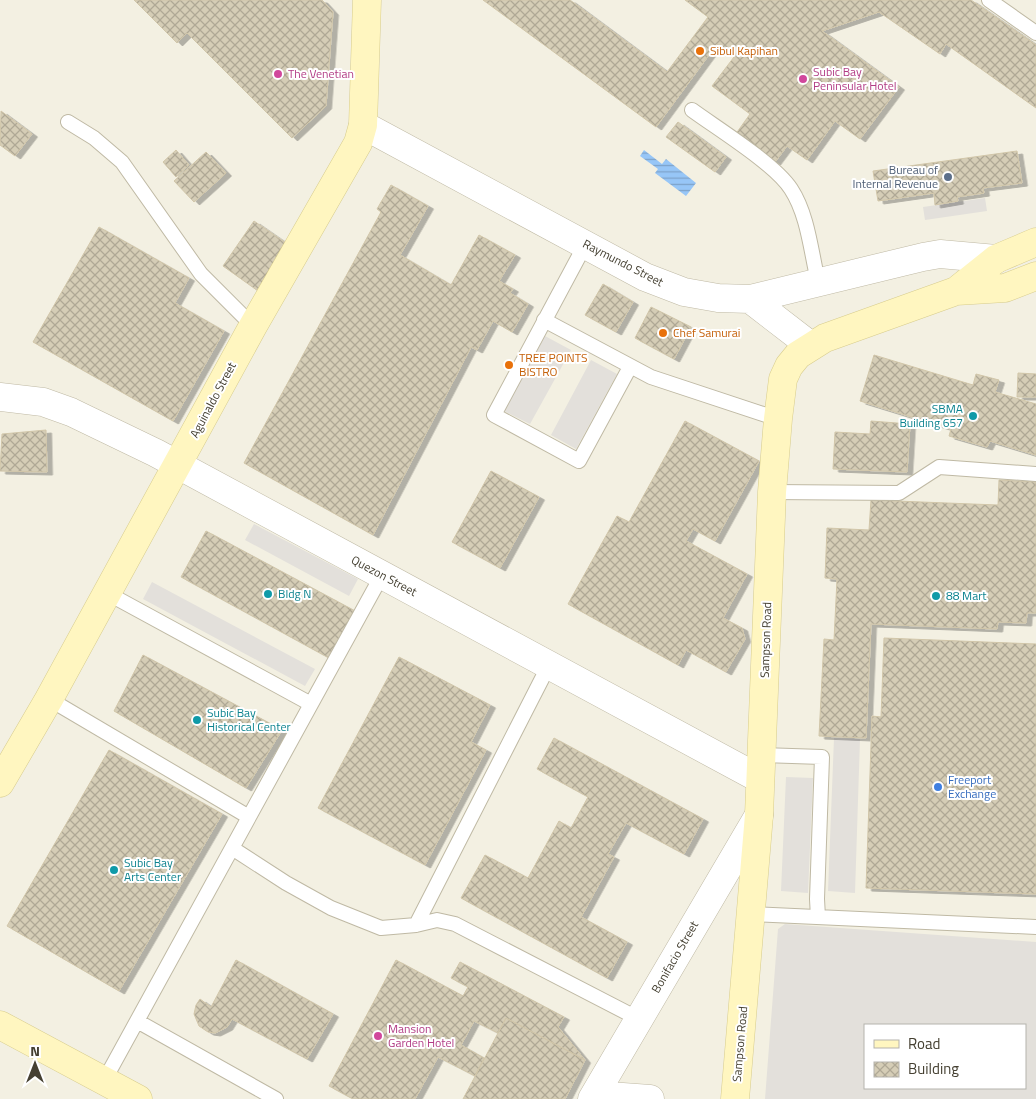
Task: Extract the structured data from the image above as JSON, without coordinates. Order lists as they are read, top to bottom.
{
  "streets": {
    "main road": ["Aguinaldo Street", "Sampson Road"],
    "street": ["Raymundo Street", "Quezon Street", "Bonifacio Street"]
  },
  "crossings": [
    ["Raymundo Street", "Aguinaldo Street"],
    ["Raymundo Street", "Sampson Road"],
    ["Aguinaldo Street", "Quezon Street"],
    ["Quezon Street", "Sampson Road"],
    ["Sampson Road", "Bonifacio Street"]
  ],
  "places": [
    "Sibul Kapihan",
    "The Venetian",
    "Subic Bay Peninsular Hotel",
    "Bureau of Internal Revenue",
    "Chef Samurai",
    "TREE POINTS BISTRO",
    "SBMA Building 657",
    "Bldg N",
    "88 Mart",
    "Subic Bay Historical Center",
    "Freeport Exchange",
    "Subic Bay Arts Center",
    "Mansion Garden Hotel"
  ],
  "legend": ["Road", "Building"],
  "north": "top"
}
